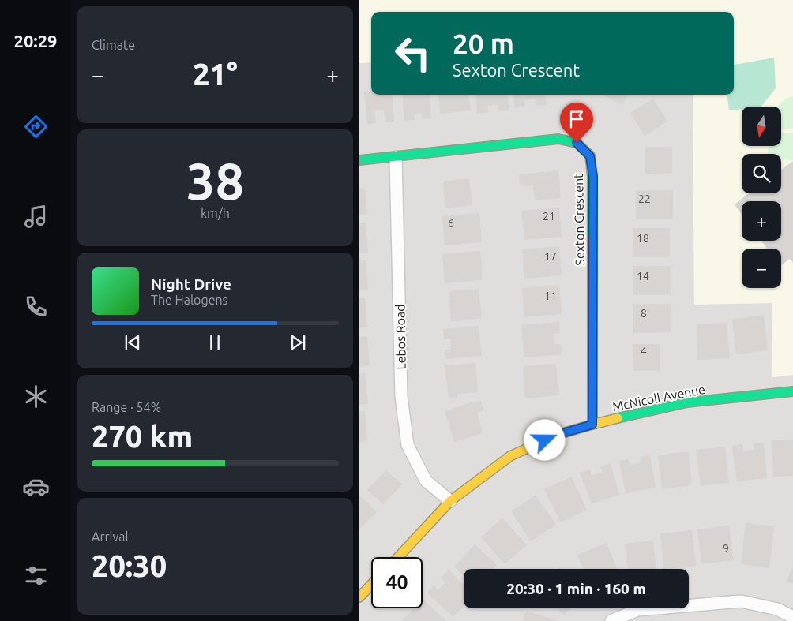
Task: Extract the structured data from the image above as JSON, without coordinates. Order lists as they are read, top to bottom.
{
  "streets": {
    "street": ["Sexton Crescent", "Lebos Road", "McNicoll Avenue"]
  },
  "crossings": [
    ["Sexton Crescent", "Lebos Road"],
    ["Sexton Crescent", "McNicoll Avenue"],
    ["Lebos Road", "McNicoll Avenue"]
  ],
  "house_numbers": [
    "22",
    "21",
    "6",
    "18",
    "17",
    "14",
    "11",
    "8",
    "4",
    "9"
  ],
  "north": "bottom",
  "page": {
    "tabs": "20:29",
    "tile": [
      "Climate",
      ["38", "km/h"],
      ["Range · 54%", "270 km"],
      ["Arrival", "20:30"]
    ],
    "turn": ["20 m", "Sexton Crescent"],
    "heat": ["−", "21°", "+"],
    "map_buttons": ["+", "−"],
    "song": ["Night Drive", "The Halogens"],
    "limit": "40",
    "trip": "20:30 · 1 min · 160 m"
  }
}
